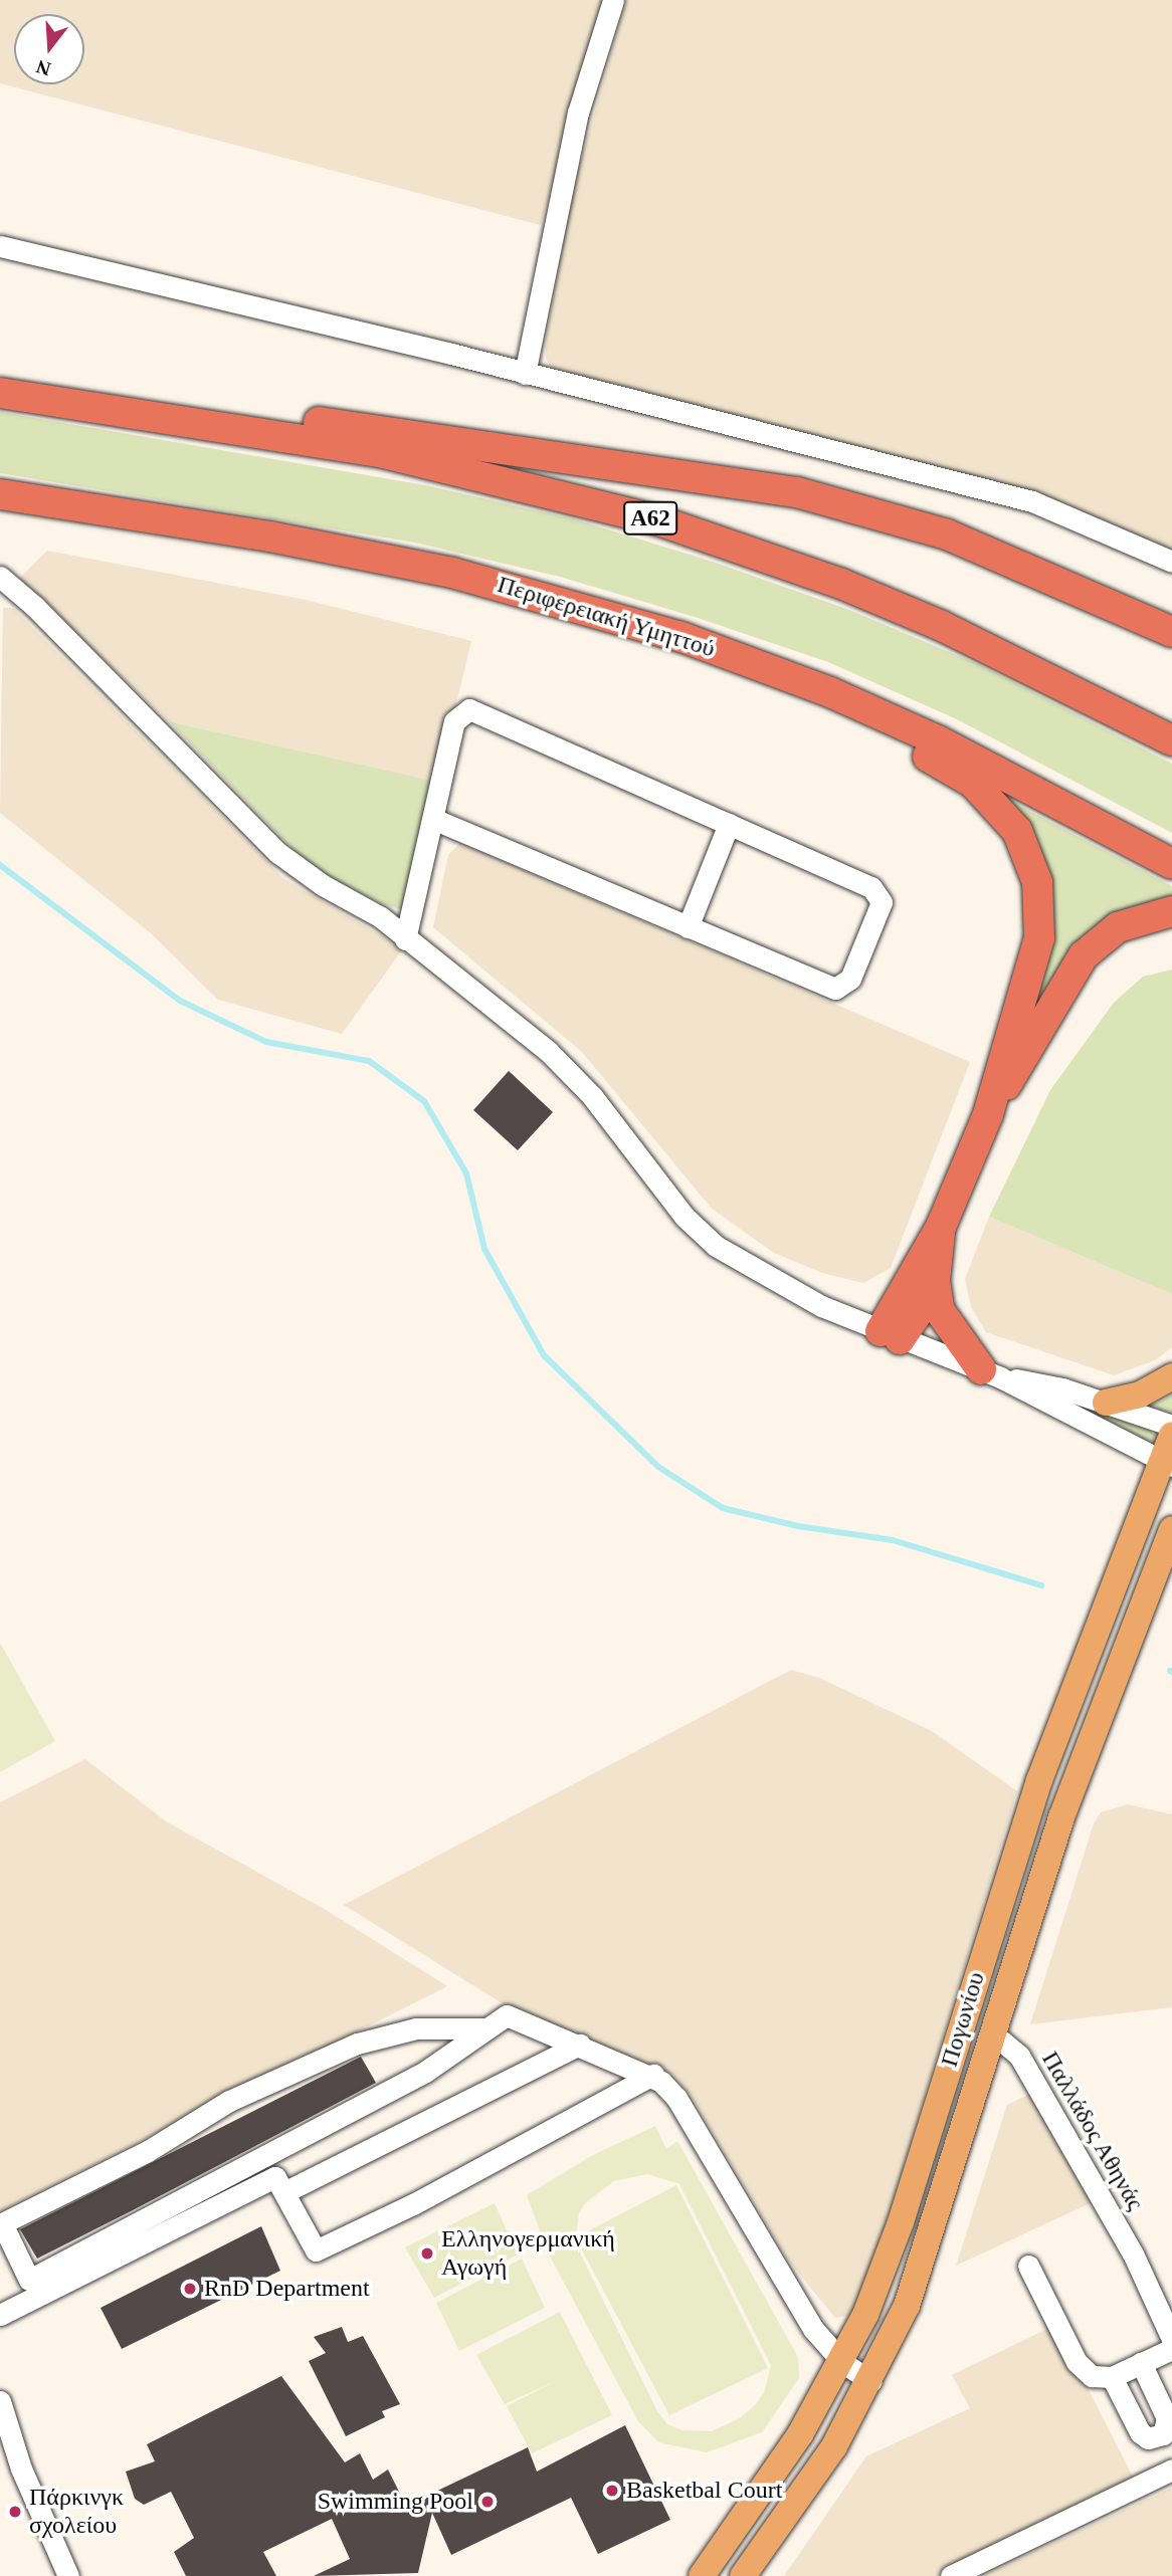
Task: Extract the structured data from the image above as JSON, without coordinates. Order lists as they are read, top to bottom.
{
  "streets": {
    "highway": ["Α62", "Περιφερειακή Υμηττού"],
    "main road": ["Πογωνίου"],
    "street": ["Παλλάδος Αθηνάς"]
  },
  "crossings": [
    ["Πογωνίου", "Παλλάδος Αθηνάς"]
  ],
  "places": [
    "Ελληνογερμανική Αγωγή",
    "RnD Department",
    "Basketbal Court",
    "Swimming Pool",
    "Πάρκινγκ σχολείου"
  ],
  "north": "bottom"
}
